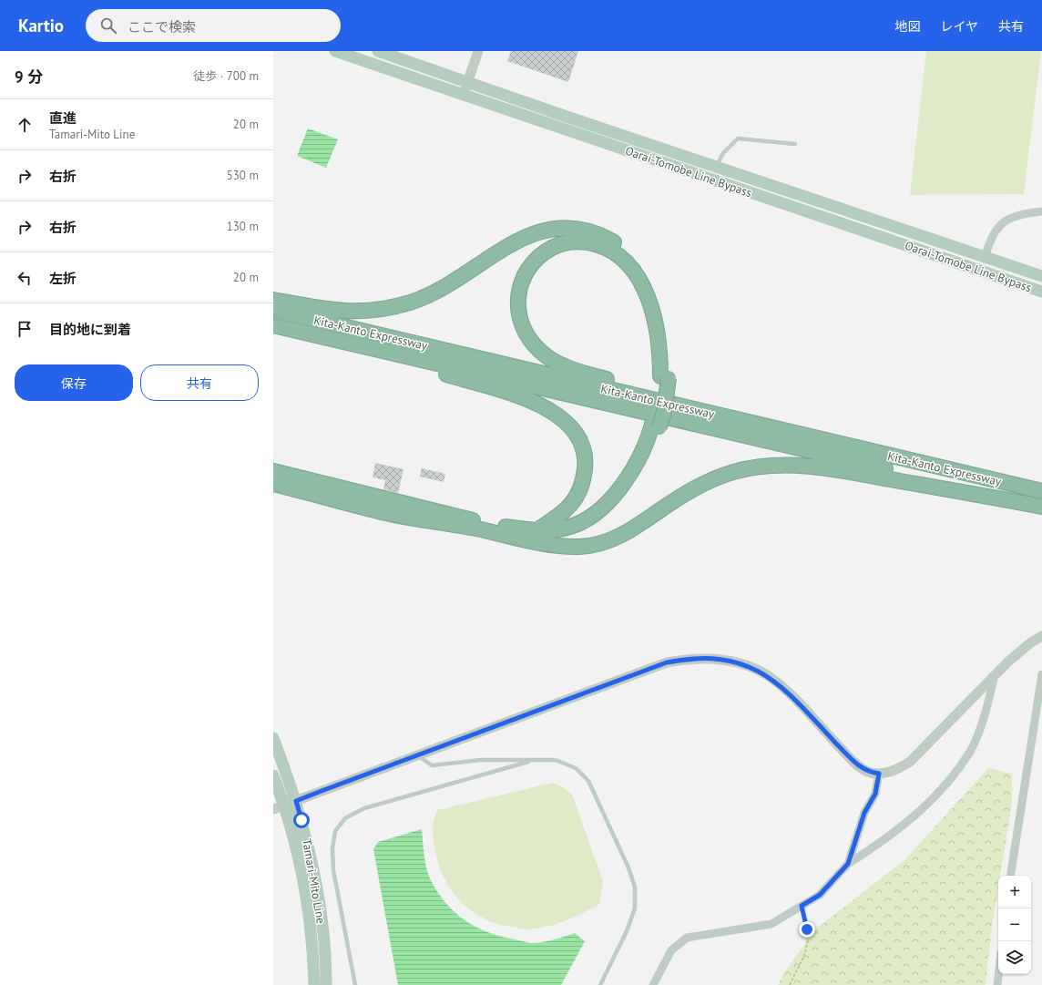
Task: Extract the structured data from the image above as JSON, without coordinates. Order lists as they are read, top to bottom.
{
  "streets": {
    "highway": ["Kita-Kanto Expressway"],
    "main road": ["Oarai-Tomobe Line Bypass", "Tamari-Mito Line"]
  },
  "page": {
    "header": "Kartio",
    "search": "ここで検索",
    "nav": ["地図", "レイヤ", "共有"],
    "heading": ["9 分", "徒歩 · 700 m"],
    "list": [
      ["直進", "Tamari-Mito Line", "20 m"],
      ["右折", "530 m"],
      ["右折", "130 m"],
      ["左折", "20 m"],
      "目的地に到着"
    ],
    "buttons": ["保存", "共有"],
    "map_buttons": ["+", "−"]
  }
}
